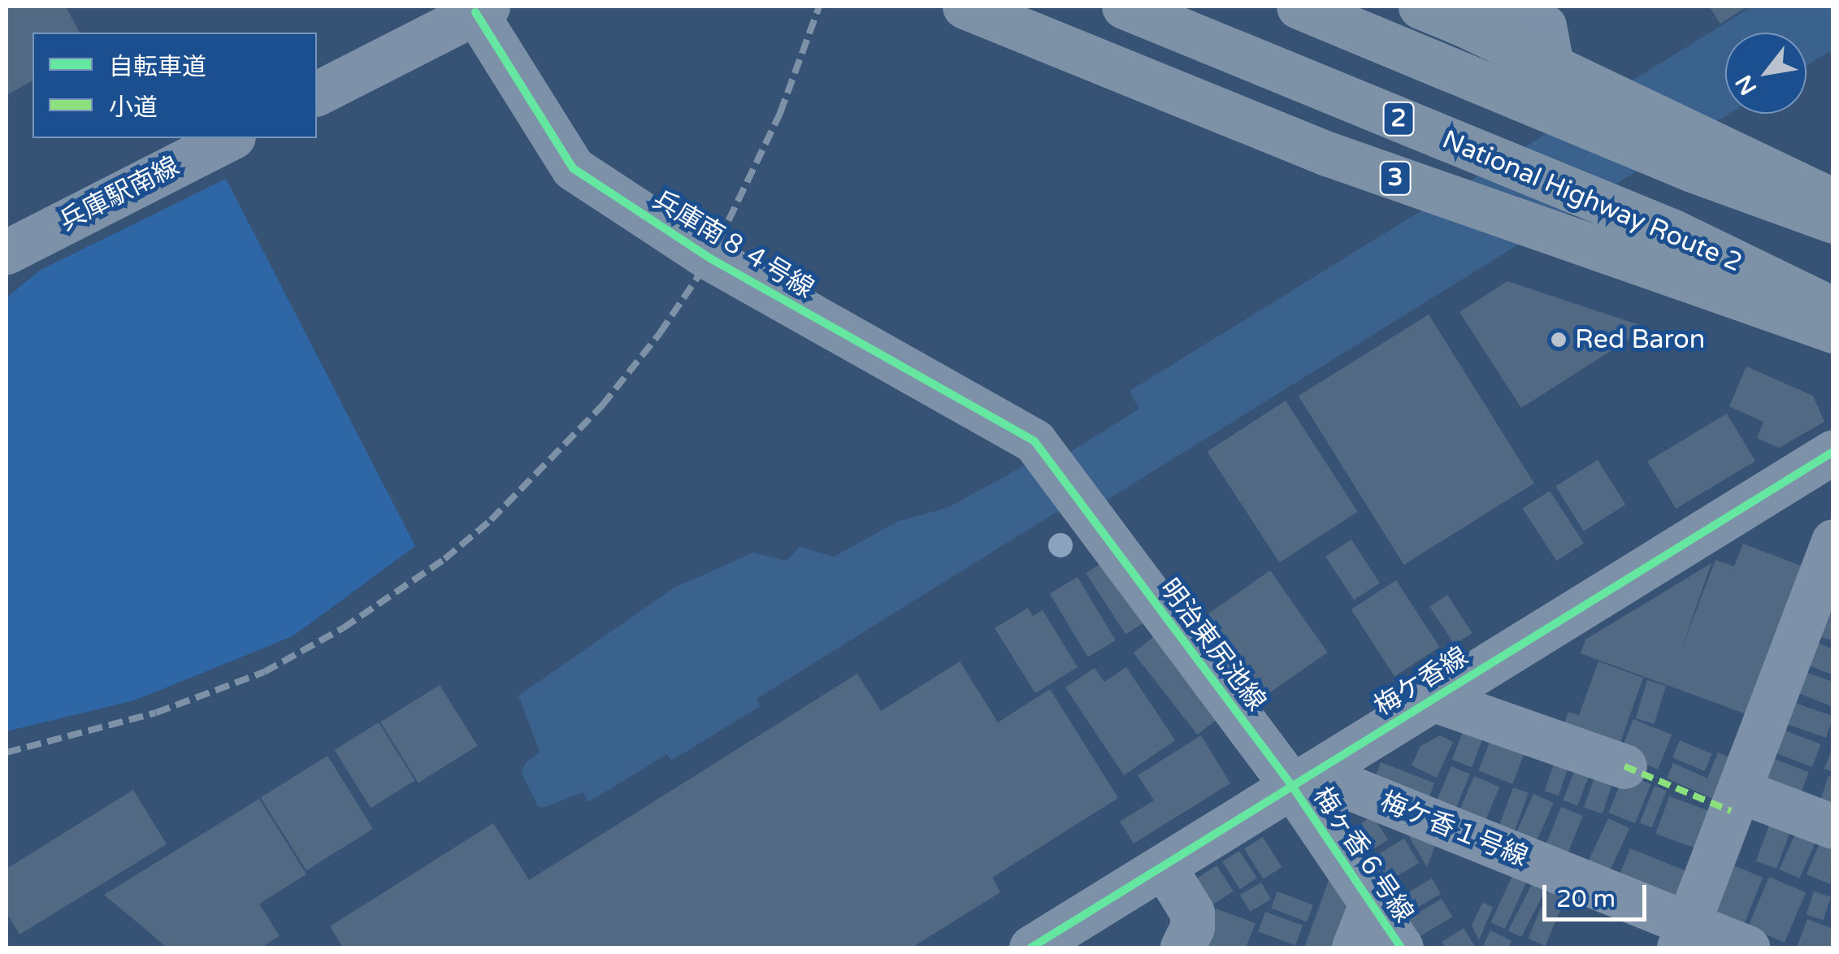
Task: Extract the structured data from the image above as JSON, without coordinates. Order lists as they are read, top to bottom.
{
  "streets": {
    "highway": ["2", "3", "National Highway Route 2"],
    "street": [
      "兵庫駅南線",
      "兵庫南８４号線",
      "明治東尻池線",
      "梅ケ香線",
      "梅ケ香１号線",
      "梅ヶ香６号線"
    ]
  },
  "crossings": [
    ["兵庫南８４号線", "明治東尻池線"],
    ["明治東尻池線", "梅ケ香線"],
    ["明治東尻池線", "梅ケ香１号線"],
    ["明治東尻池線", "梅ヶ香６号線"],
    ["梅ケ香線", "梅ケ香１号線"],
    ["梅ケ香線", "梅ヶ香６号線"],
    ["梅ケ香１号線", "梅ヶ香６号線"]
  ],
  "places": ["Red Baron"],
  "legend": ["自転車道", "小道"],
  "scale_bar": "20 m",
  "north": "bottom left"
}
